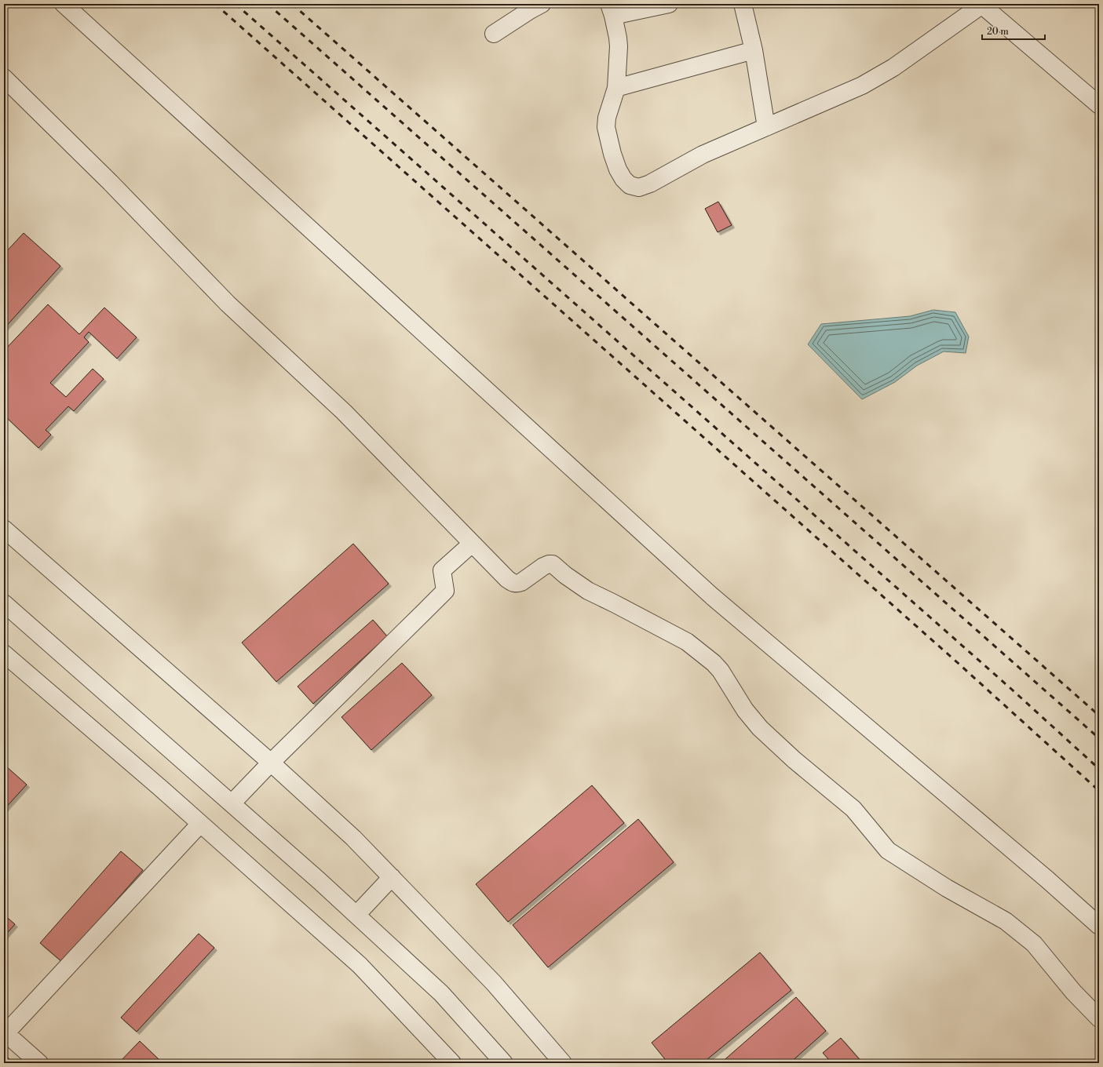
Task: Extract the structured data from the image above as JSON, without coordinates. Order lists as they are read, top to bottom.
{
  "scale_bar": "20 m"
}
